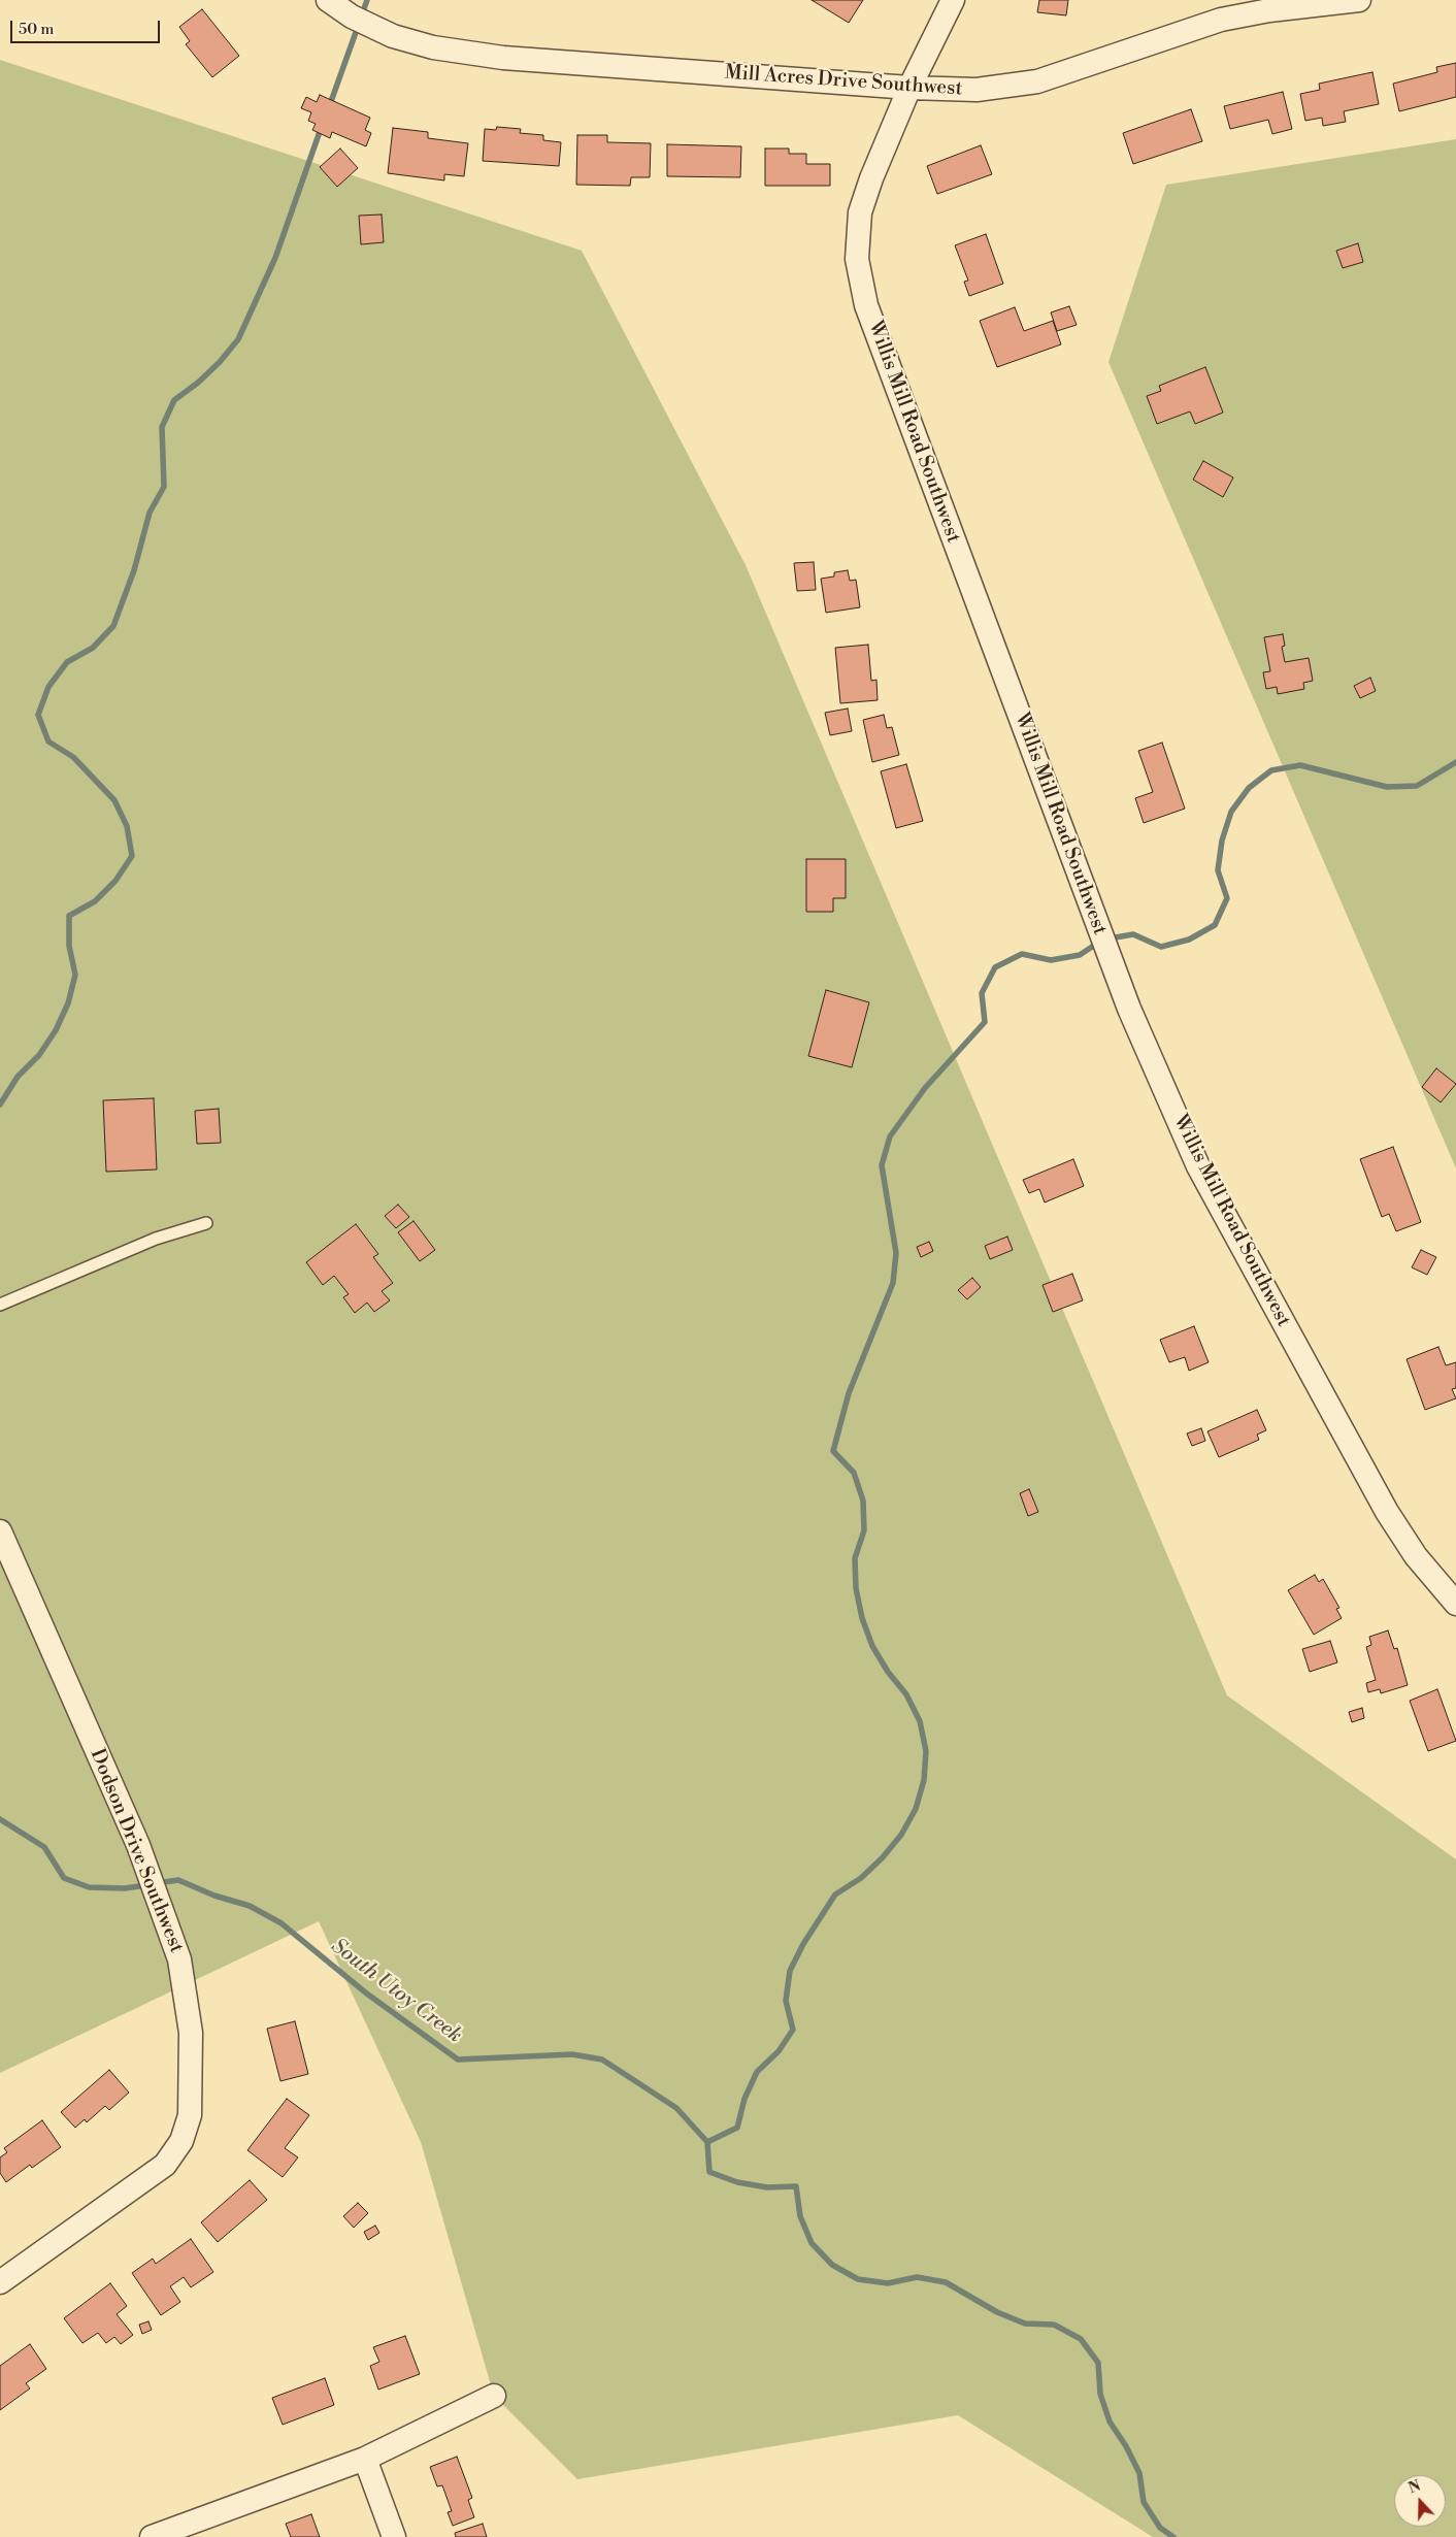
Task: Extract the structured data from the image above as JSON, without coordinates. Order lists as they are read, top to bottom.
{
  "streets": {
    "street": ["Mill Acres Drive Southwest", "Willis Mill Road Southwest", "Dodson Drive Southwest"]
  },
  "crossings": [
    ["Mill Acres Drive Southwest", "Willis Mill Road Southwest"]
  ],
  "water": ["South Utoy Creek"],
  "scale_bar": "50 m",
  "north": "top"
}
